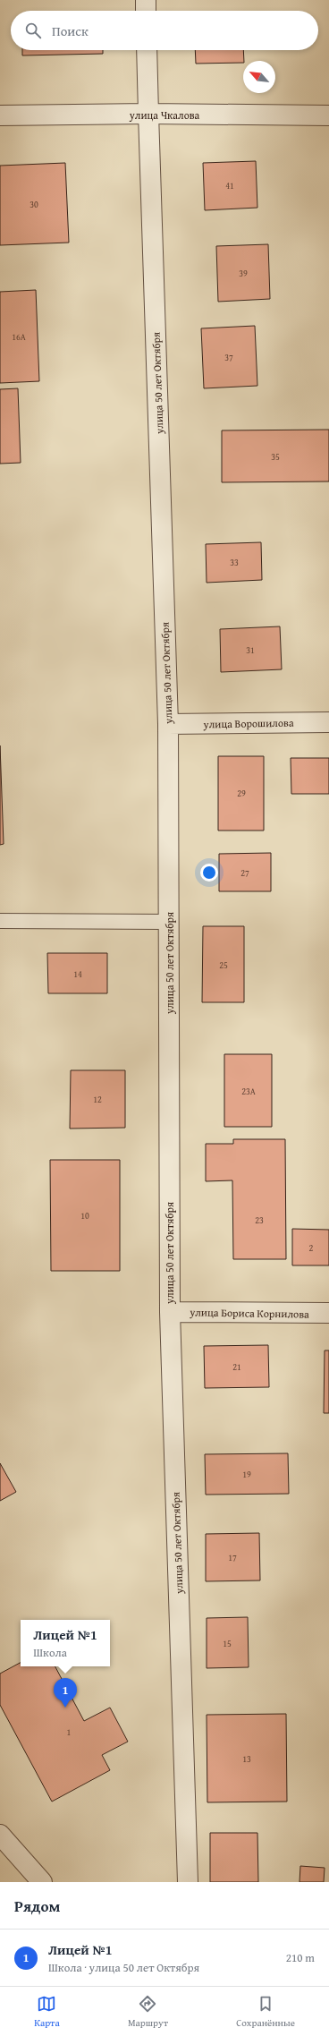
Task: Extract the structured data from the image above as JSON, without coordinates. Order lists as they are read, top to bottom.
{
  "streets": {
    "street": [
      "улица Чкалова",
      "улица 50 лет Октября",
      "улица Ворошилова",
      "улица Бориса Корнилова"
    ]
  },
  "crossings": [
    ["улица Чкалова", "улица 50 лет Октября"],
    ["улица 50 лет Октября", "улица Ворошилова"],
    ["улица 50 лет Октября", "улица Бориса Корнилова"]
  ],
  "house_numbers": [
    "41",
    "30",
    "39",
    "16А",
    "37",
    "35",
    "33",
    "31",
    "29",
    "27",
    "25",
    "14",
    "23А",
    "12",
    "10",
    "23",
    "2",
    "21",
    "19",
    "17",
    "15",
    "1",
    "13"
  ],
  "north": "top left",
  "page": {
    "search": "Поиск",
    "popup": ["Лицей №1", "Школа"],
    "pins": "1",
    "heading": "Рядом",
    "list": [
      {
        "mark": "1",
        "name": "Лицей №1",
        "note": "Школа · улица 50 лет Октября",
        "value": "210 m"
      }
    ],
    "nav": ["Карта", "Маршрут", "Сохранённые"]
  }
}
